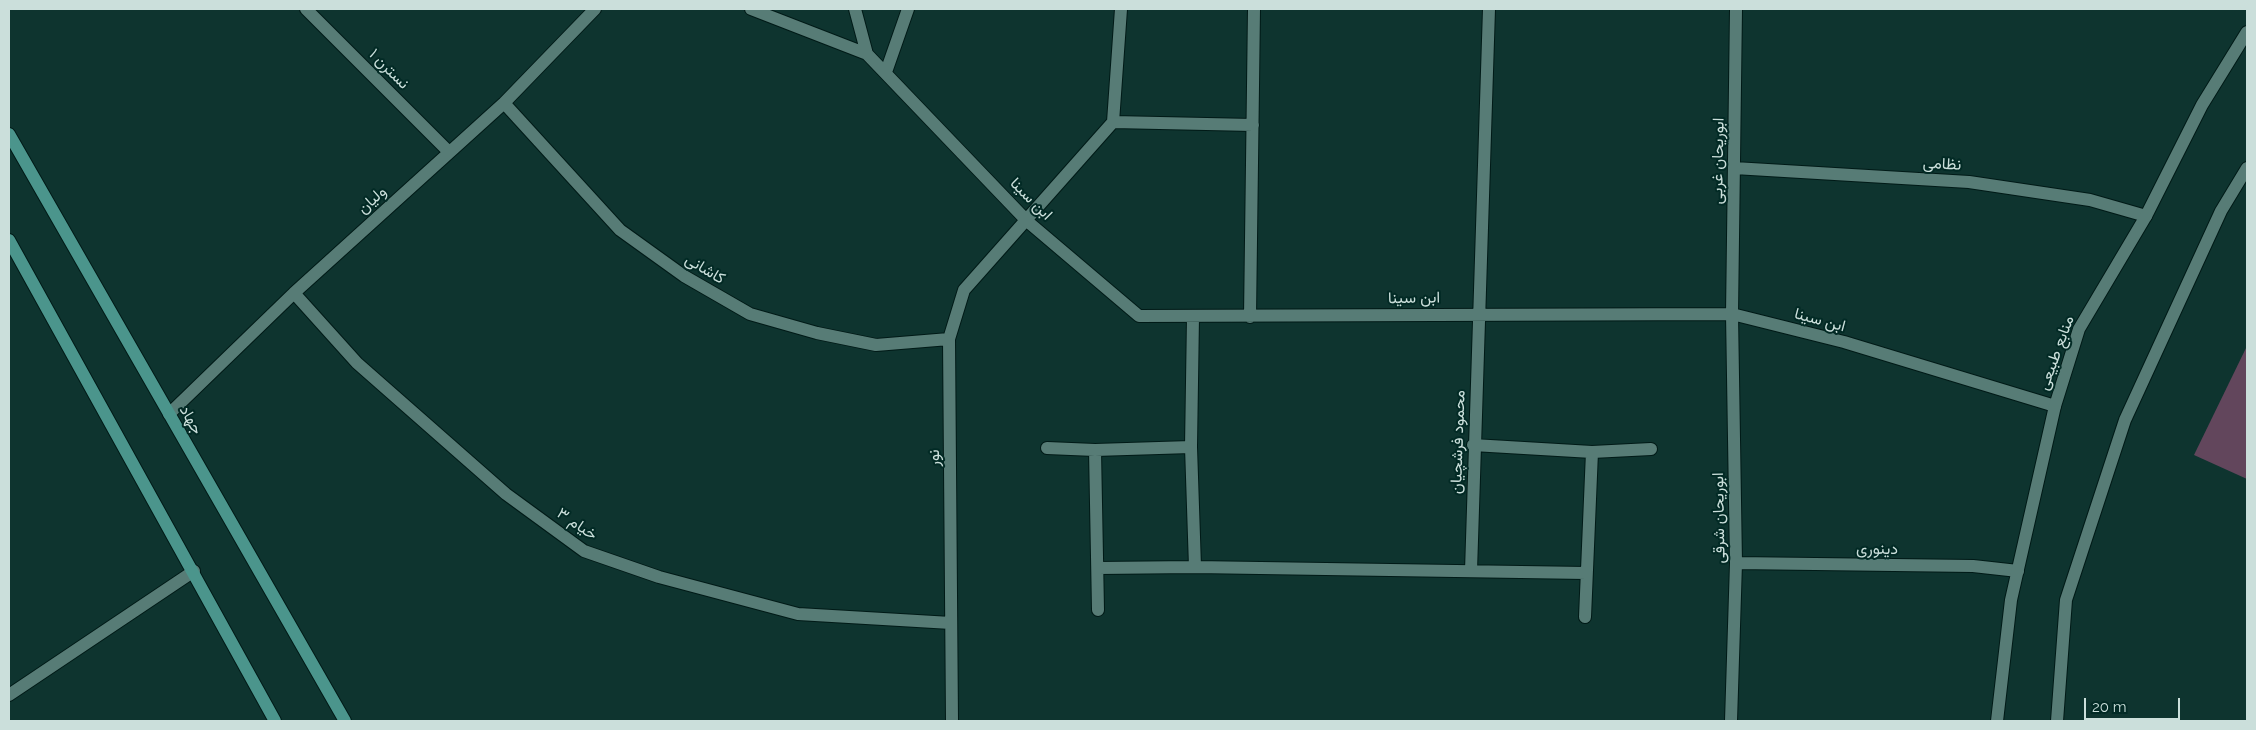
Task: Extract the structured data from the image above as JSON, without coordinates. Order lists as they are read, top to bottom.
{
  "streets": {
    "main road": ["جهاد"],
    "street": [
      "نسترن ۱",
      "ابوریحان غربی",
      "نظامی",
      "ابن سینا",
      "ولیان",
      "کاشانی",
      "منابع طبیعی",
      "محمود فرشچیان",
      "نور",
      "ابوریحان شرقی",
      "خیام ۳",
      "دینوری"
    ]
  },
  "crossings": [
    ["نسترن ۱", "ولیان"],
    ["ابوریحان غربی", "نظامی"],
    ["ابوریحان غربی", "ابن سینا"],
    ["ابوریحان غربی", "ابوریحان شرقی"],
    ["نظامی", "منابع طبیعی"],
    ["ابن سینا", "منابع طبیعی"],
    ["ابن سینا", "محمود فرشچیان"],
    ["ابن سینا", "نور"],
    ["ابن سینا", "ابوریحان شرقی"],
    ["ولیان", "کاشانی"],
    ["ولیان", "جهاد"],
    ["ولیان", "خیام ۳"],
    ["کاشانی", "نور"],
    ["منابع طبیعی", "دینوری"],
    ["نور", "خیام ۳"],
    ["ابوریحان شرقی", "دینوری"]
  ],
  "scale_bar": "20 m"
}
